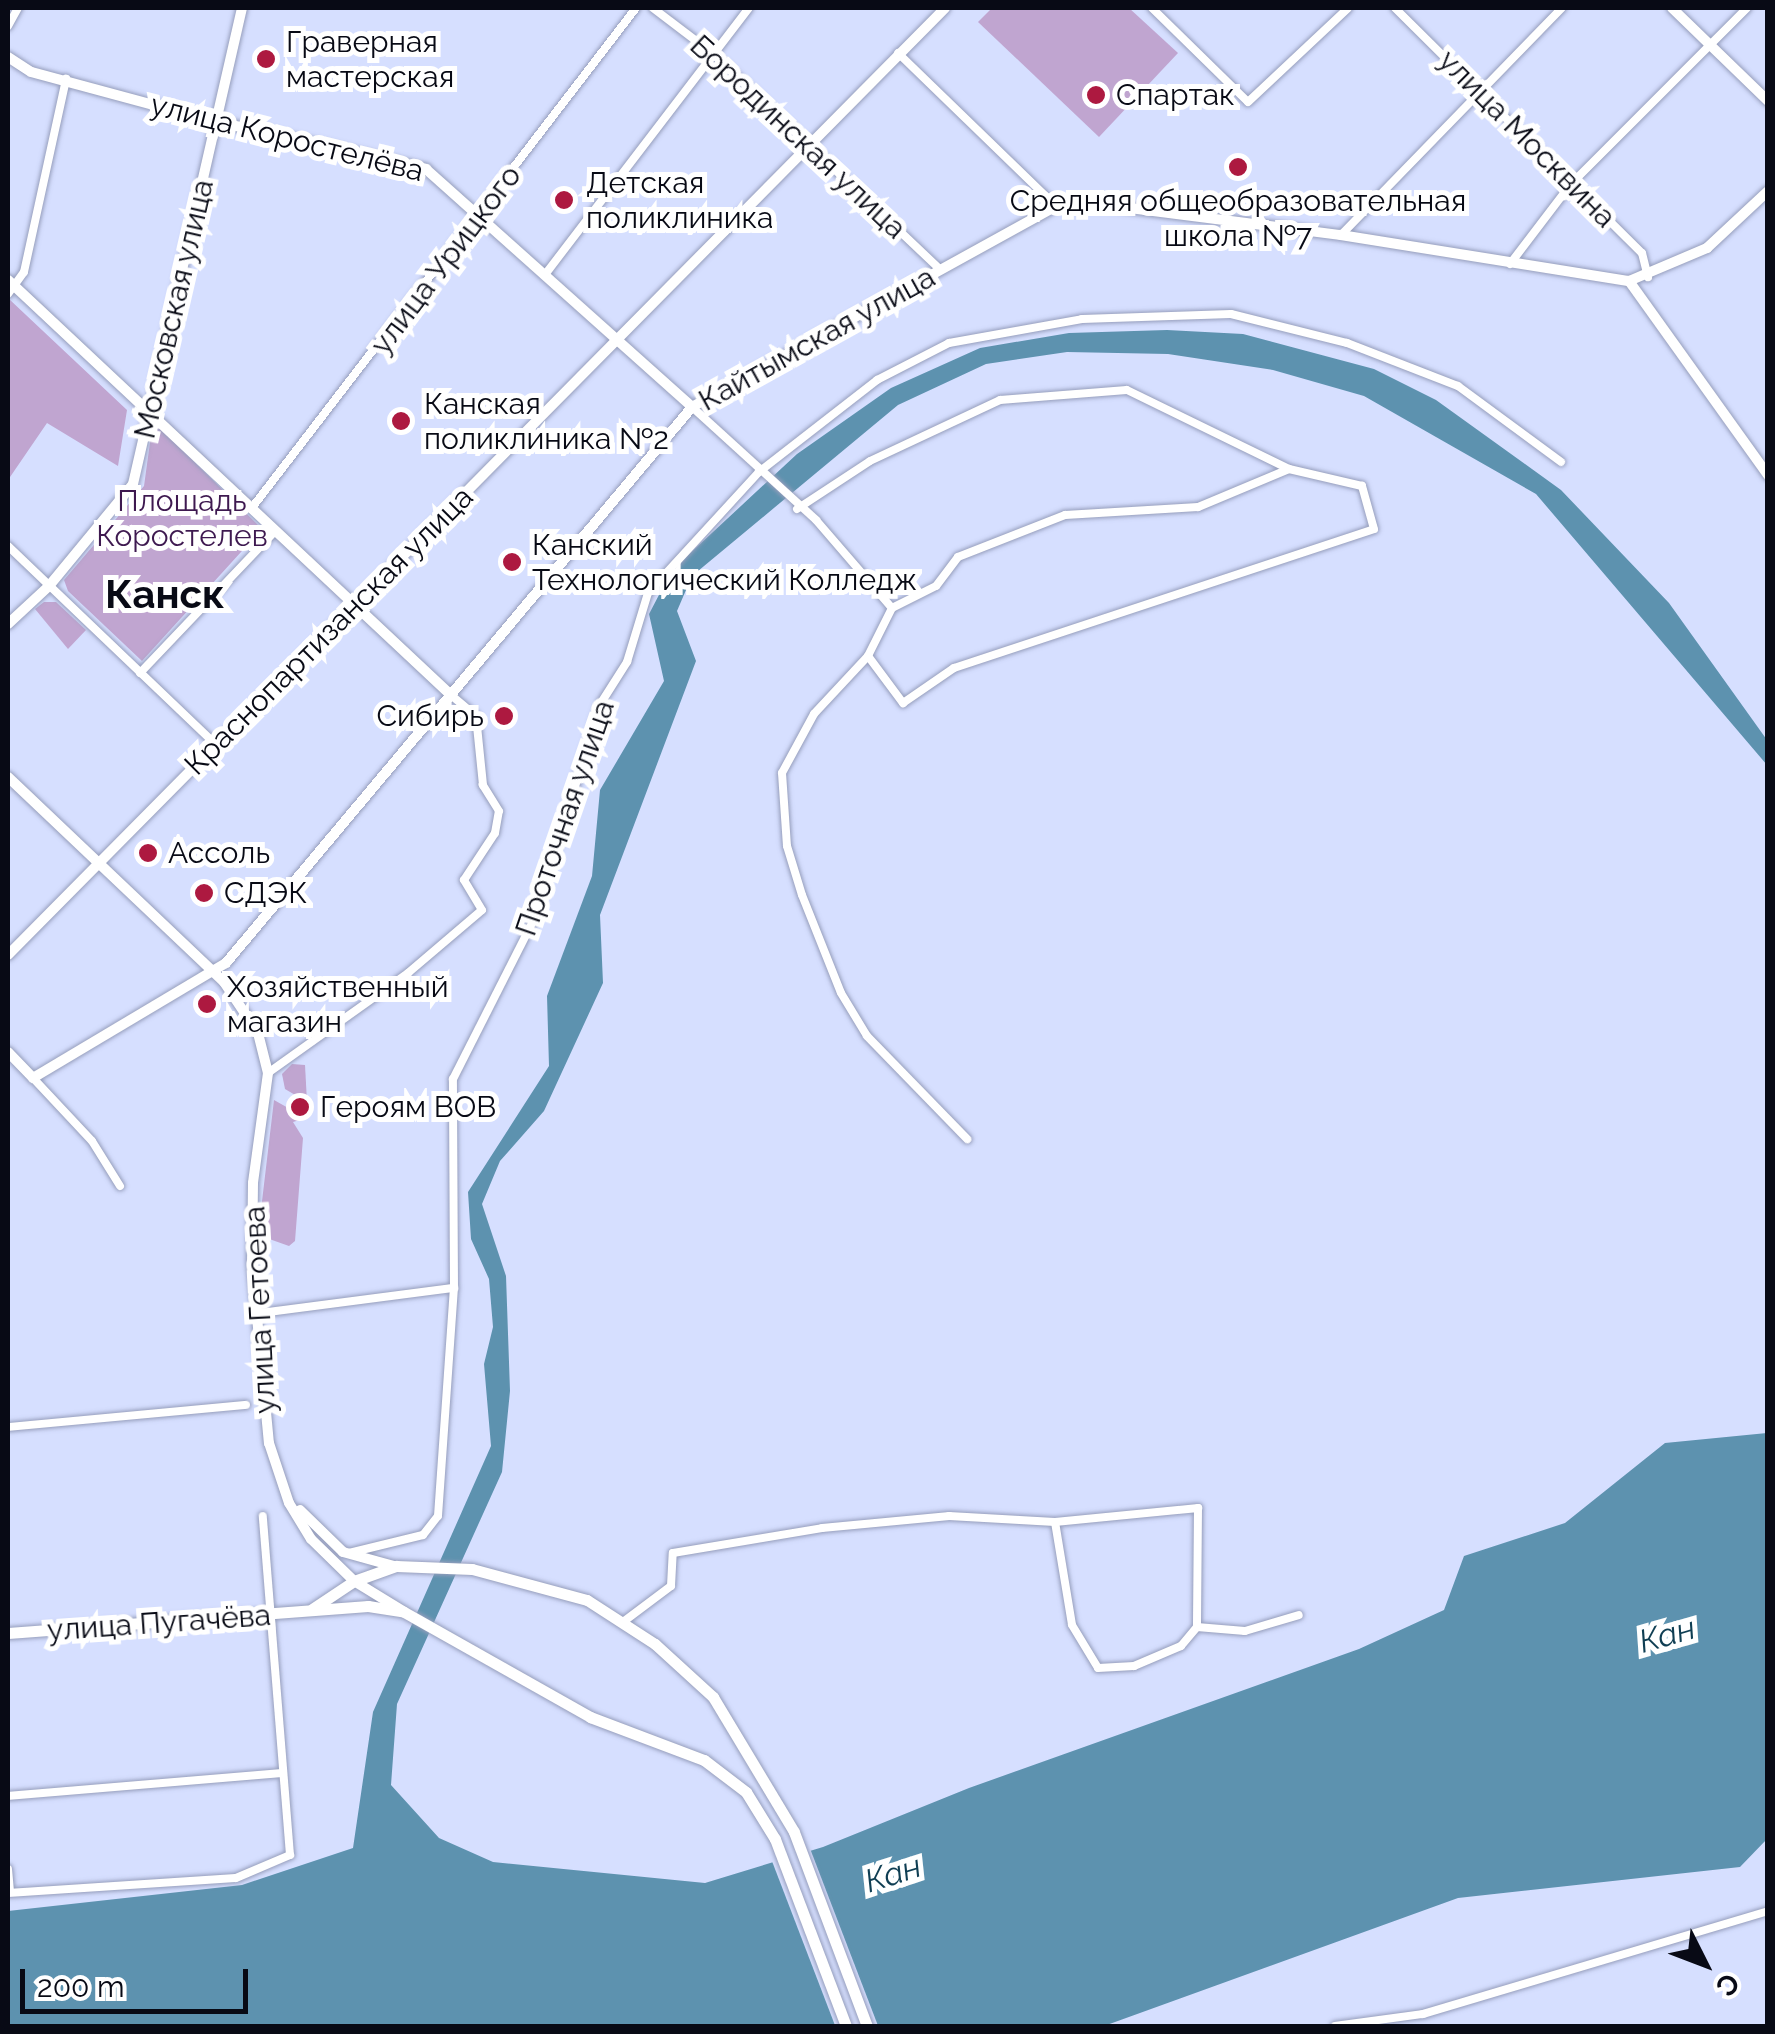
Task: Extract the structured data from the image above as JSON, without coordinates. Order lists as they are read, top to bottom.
{
  "streets": {
    "main road": ["улица Пугачёва"],
    "street": [
      "Бородинская улица",
      "улица Коростелёва",
      "улица Москвина",
      "улица Урицкого",
      "Московская улица",
      "Кайтымская улица",
      "Краснопартизанская улица",
      "Проточная улица",
      "улица Гетоева"
    ]
  },
  "crossings": [
    ["Бородинская улица", "Кайтымская улица"],
    ["Бородинская улица", "Краснопартизанская улица"],
    ["улица Коростелёва", "улица Урицкого"],
    ["улица Коростелёва", "Московская улица"],
    ["улица Коростелёва", "Кайтымская улица"],
    ["улица Коростелёва", "Краснопартизанская улица"],
    ["улица Коростелёва", "Проточная улица"],
    ["Кайтымская улица", "улица Гетоева"],
    ["Краснопартизанская улица", "улица Гетоева"]
  ],
  "districts": ["Канск"],
  "water": ["Кан"],
  "parks": ["Площадь Коростелев"],
  "places": [
    "Граверная мастерская",
    "Спартак",
    "Средняя общеобразовательная школа №7",
    "Детская поликлиника",
    "Канская поликлиника №2",
    "Канский Технологический Колледж",
    "Сибирь",
    "Ассоль",
    "СДЭК",
    "Хозяйственный магазин",
    "Героям ВОВ"
  ],
  "scale_bar": "200 m",
  "north": "bottom right"
}
